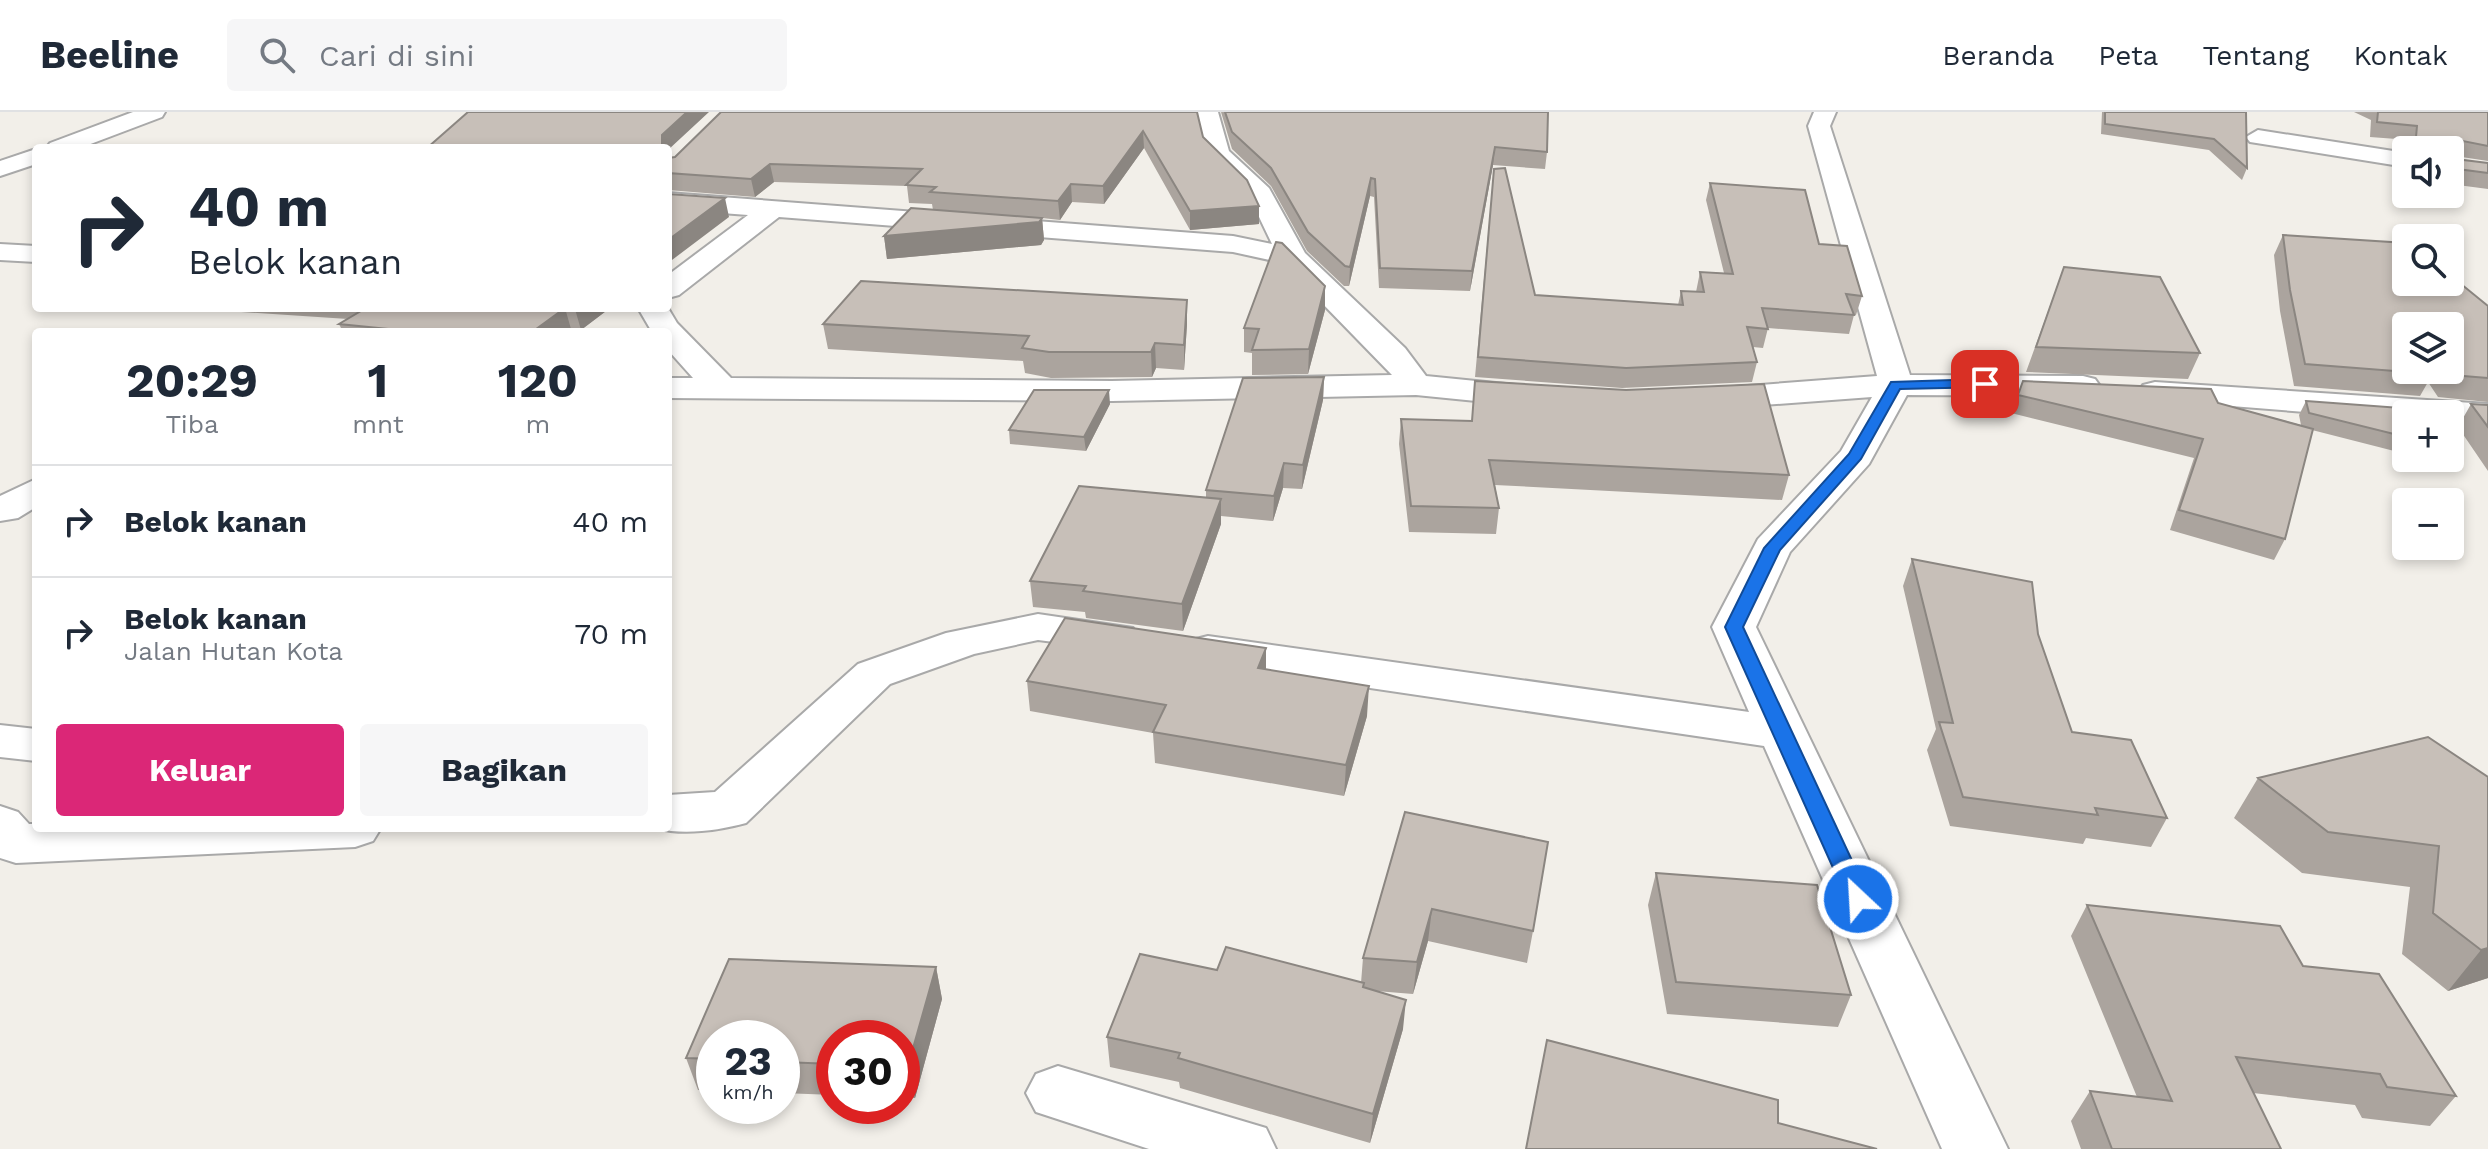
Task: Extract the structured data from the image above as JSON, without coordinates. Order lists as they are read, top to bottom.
{
  "page": {
    "header": "Beeline",
    "search": "Cari di sini",
    "nav": [
      "Beranda",
      "Peta",
      "Tentang",
      "Kontak"
    ],
    "map_buttons": ["+", "−"],
    "turn": ["40 m", "Belok kanan"],
    "eta": [
      "20:29",
      "Tiba",
      "1",
      "mnt",
      "120",
      "m"
    ],
    "list": [
      {
        "name": "Belok kanan",
        "value": "40 m"
      },
      {
        "name": "Belok kanan",
        "note": "Jalan Hutan Kota",
        "value": "70 m"
      }
    ],
    "buttons": ["Keluar", "Bagikan"],
    "speed": "23 km/h",
    "limit": "30"
  }
}
